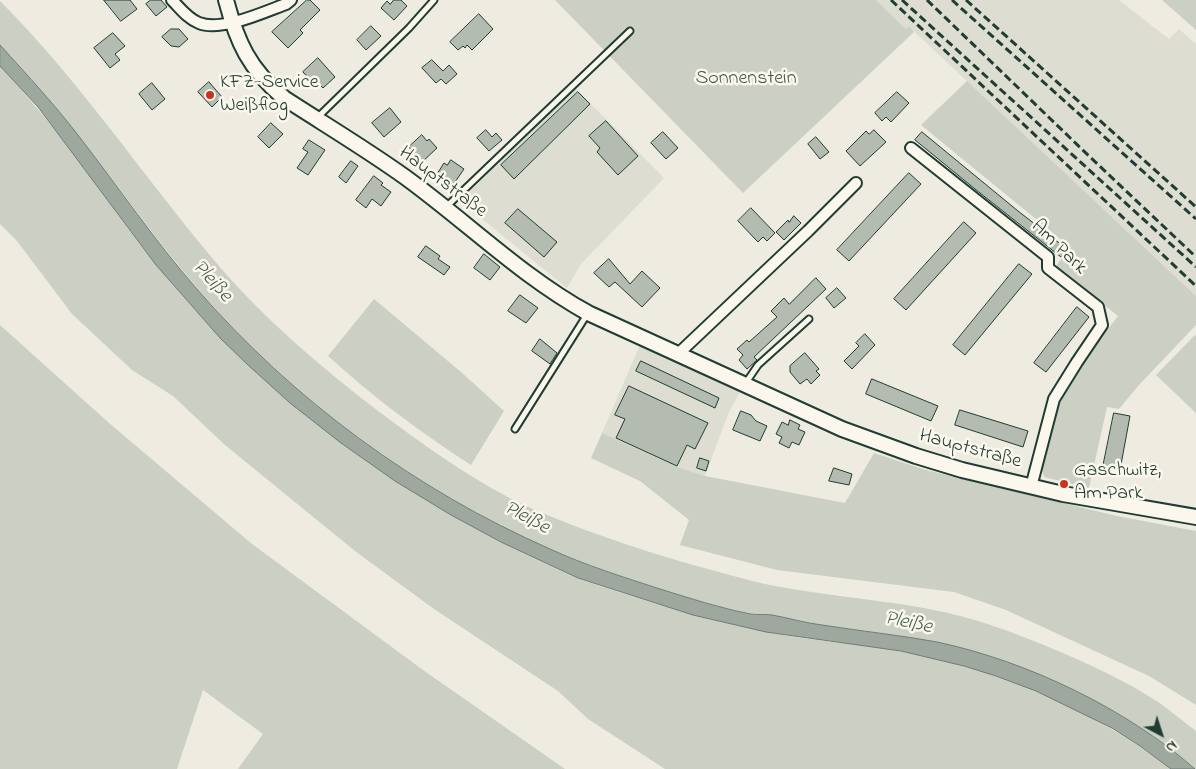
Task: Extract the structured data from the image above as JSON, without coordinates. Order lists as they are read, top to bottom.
{
  "streets": {
    "main road": ["Hauptstraße"],
    "street": ["Am Park"]
  },
  "crossings": [
    ["Hauptstraße", "Am Park"]
  ],
  "water": ["Pleiße"],
  "parks": ["Sonnenstein"],
  "places": ["KFZ-Service Weißflog", "Gaschwitz, Am Park"],
  "north": "bottom right"
}
